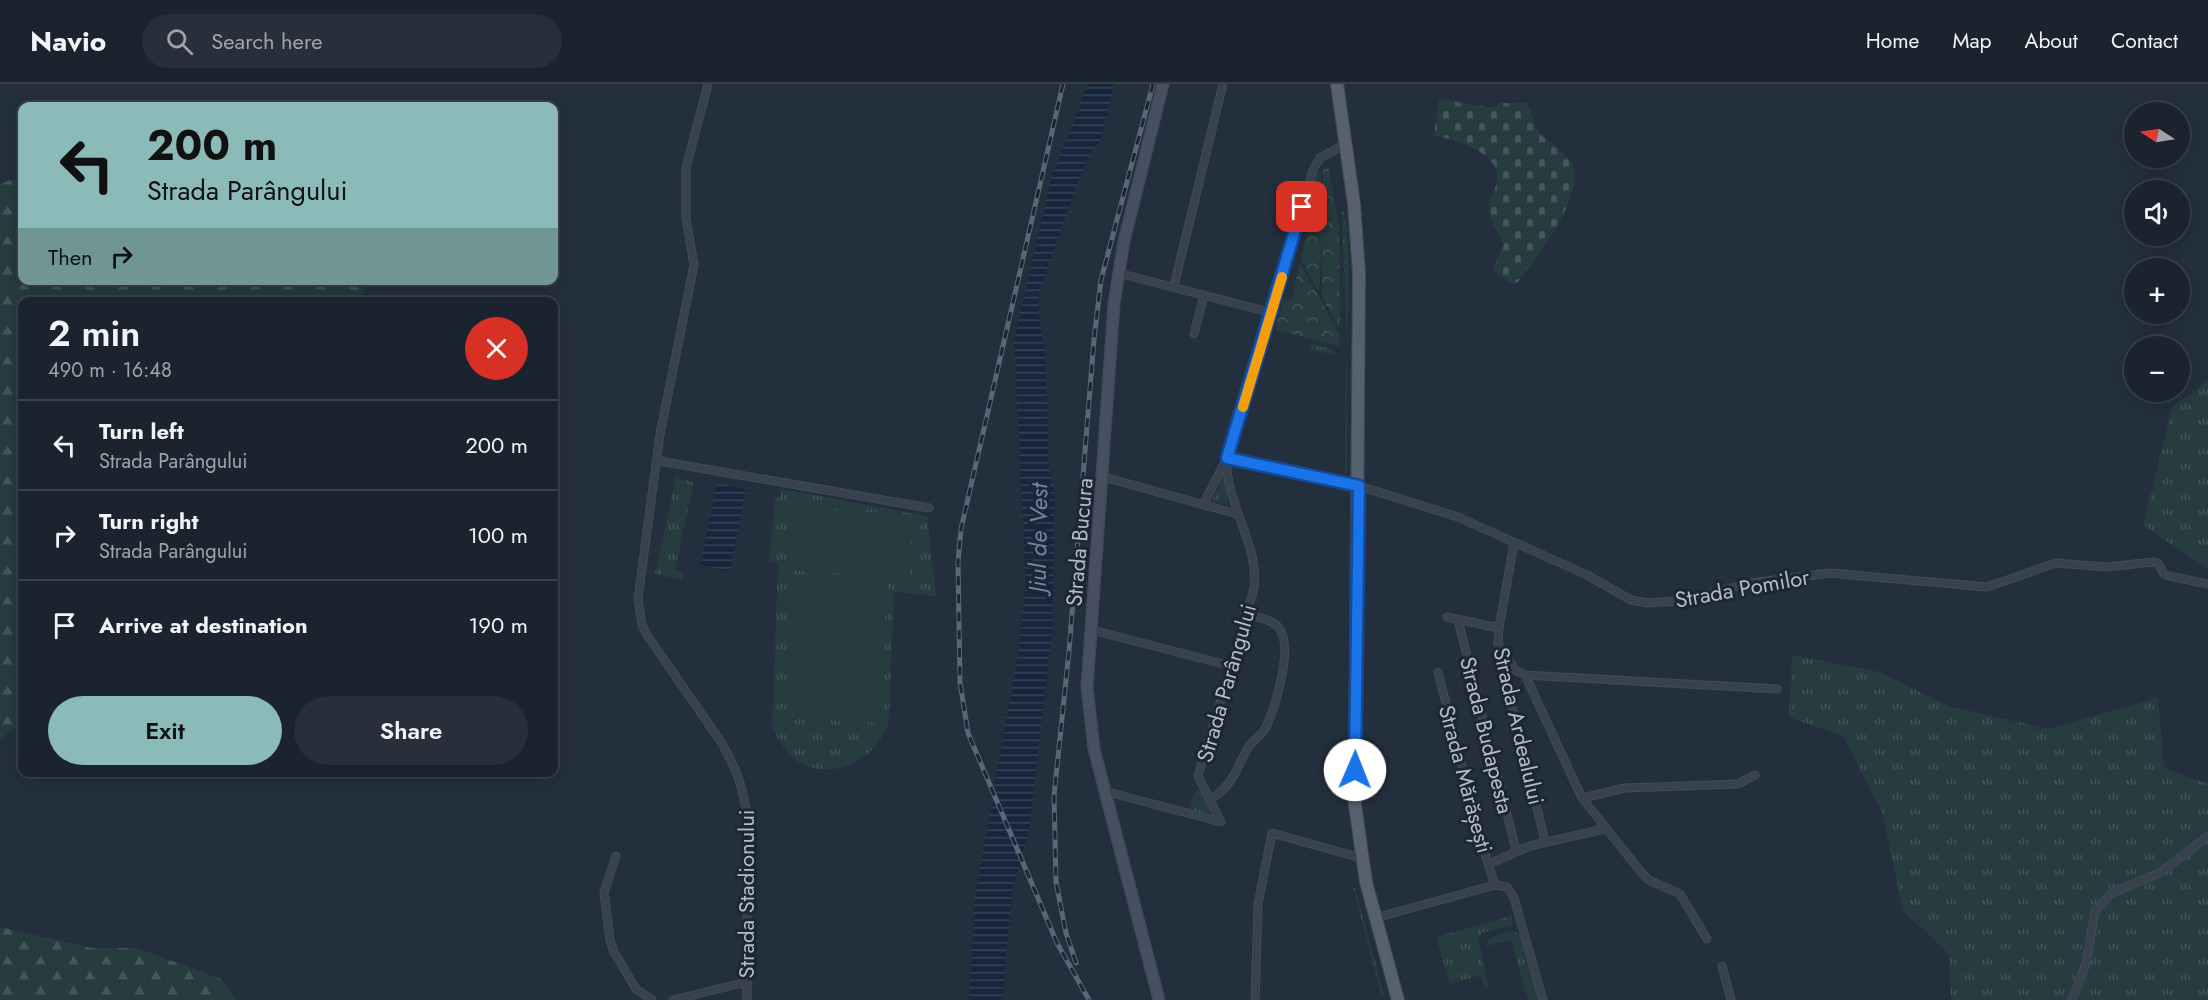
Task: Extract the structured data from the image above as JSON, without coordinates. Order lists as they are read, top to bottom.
{
  "streets": {
    "main road": ["Strada Bucura"],
    "street": [
      "Strada Pomilor",
      "Strada Parângului",
      "Strada Ardealului",
      "Strada Budapesta",
      "Strada Mărășești",
      "Strada Stadionului"
    ]
  },
  "crossings": [
    ["Strada Bucura", "Strada Parângului"],
    ["Strada Ardealului", "Strada Budapesta"]
  ],
  "water": ["Jiul de Vest"],
  "north": "left",
  "page": {
    "header": "Navio",
    "search": "Search here",
    "nav": [
      "Home",
      "Map",
      "About",
      "Contact"
    ],
    "map_buttons": ["+", "−"],
    "turn": ["200 m", "Strada Parângului"],
    "then": "Then",
    "heading": ["2 min", "490 m · 16:48"],
    "list": [
      {
        "name": "Turn left",
        "note": "Strada Parângului",
        "value": "200 m"
      },
      {
        "name": "Turn right",
        "note": "Strada Parângului",
        "value": "100 m"
      },
      {
        "name": "Arrive at destination",
        "value": "190 m"
      }
    ],
    "buttons": ["Exit", "Share"]
  }
}
